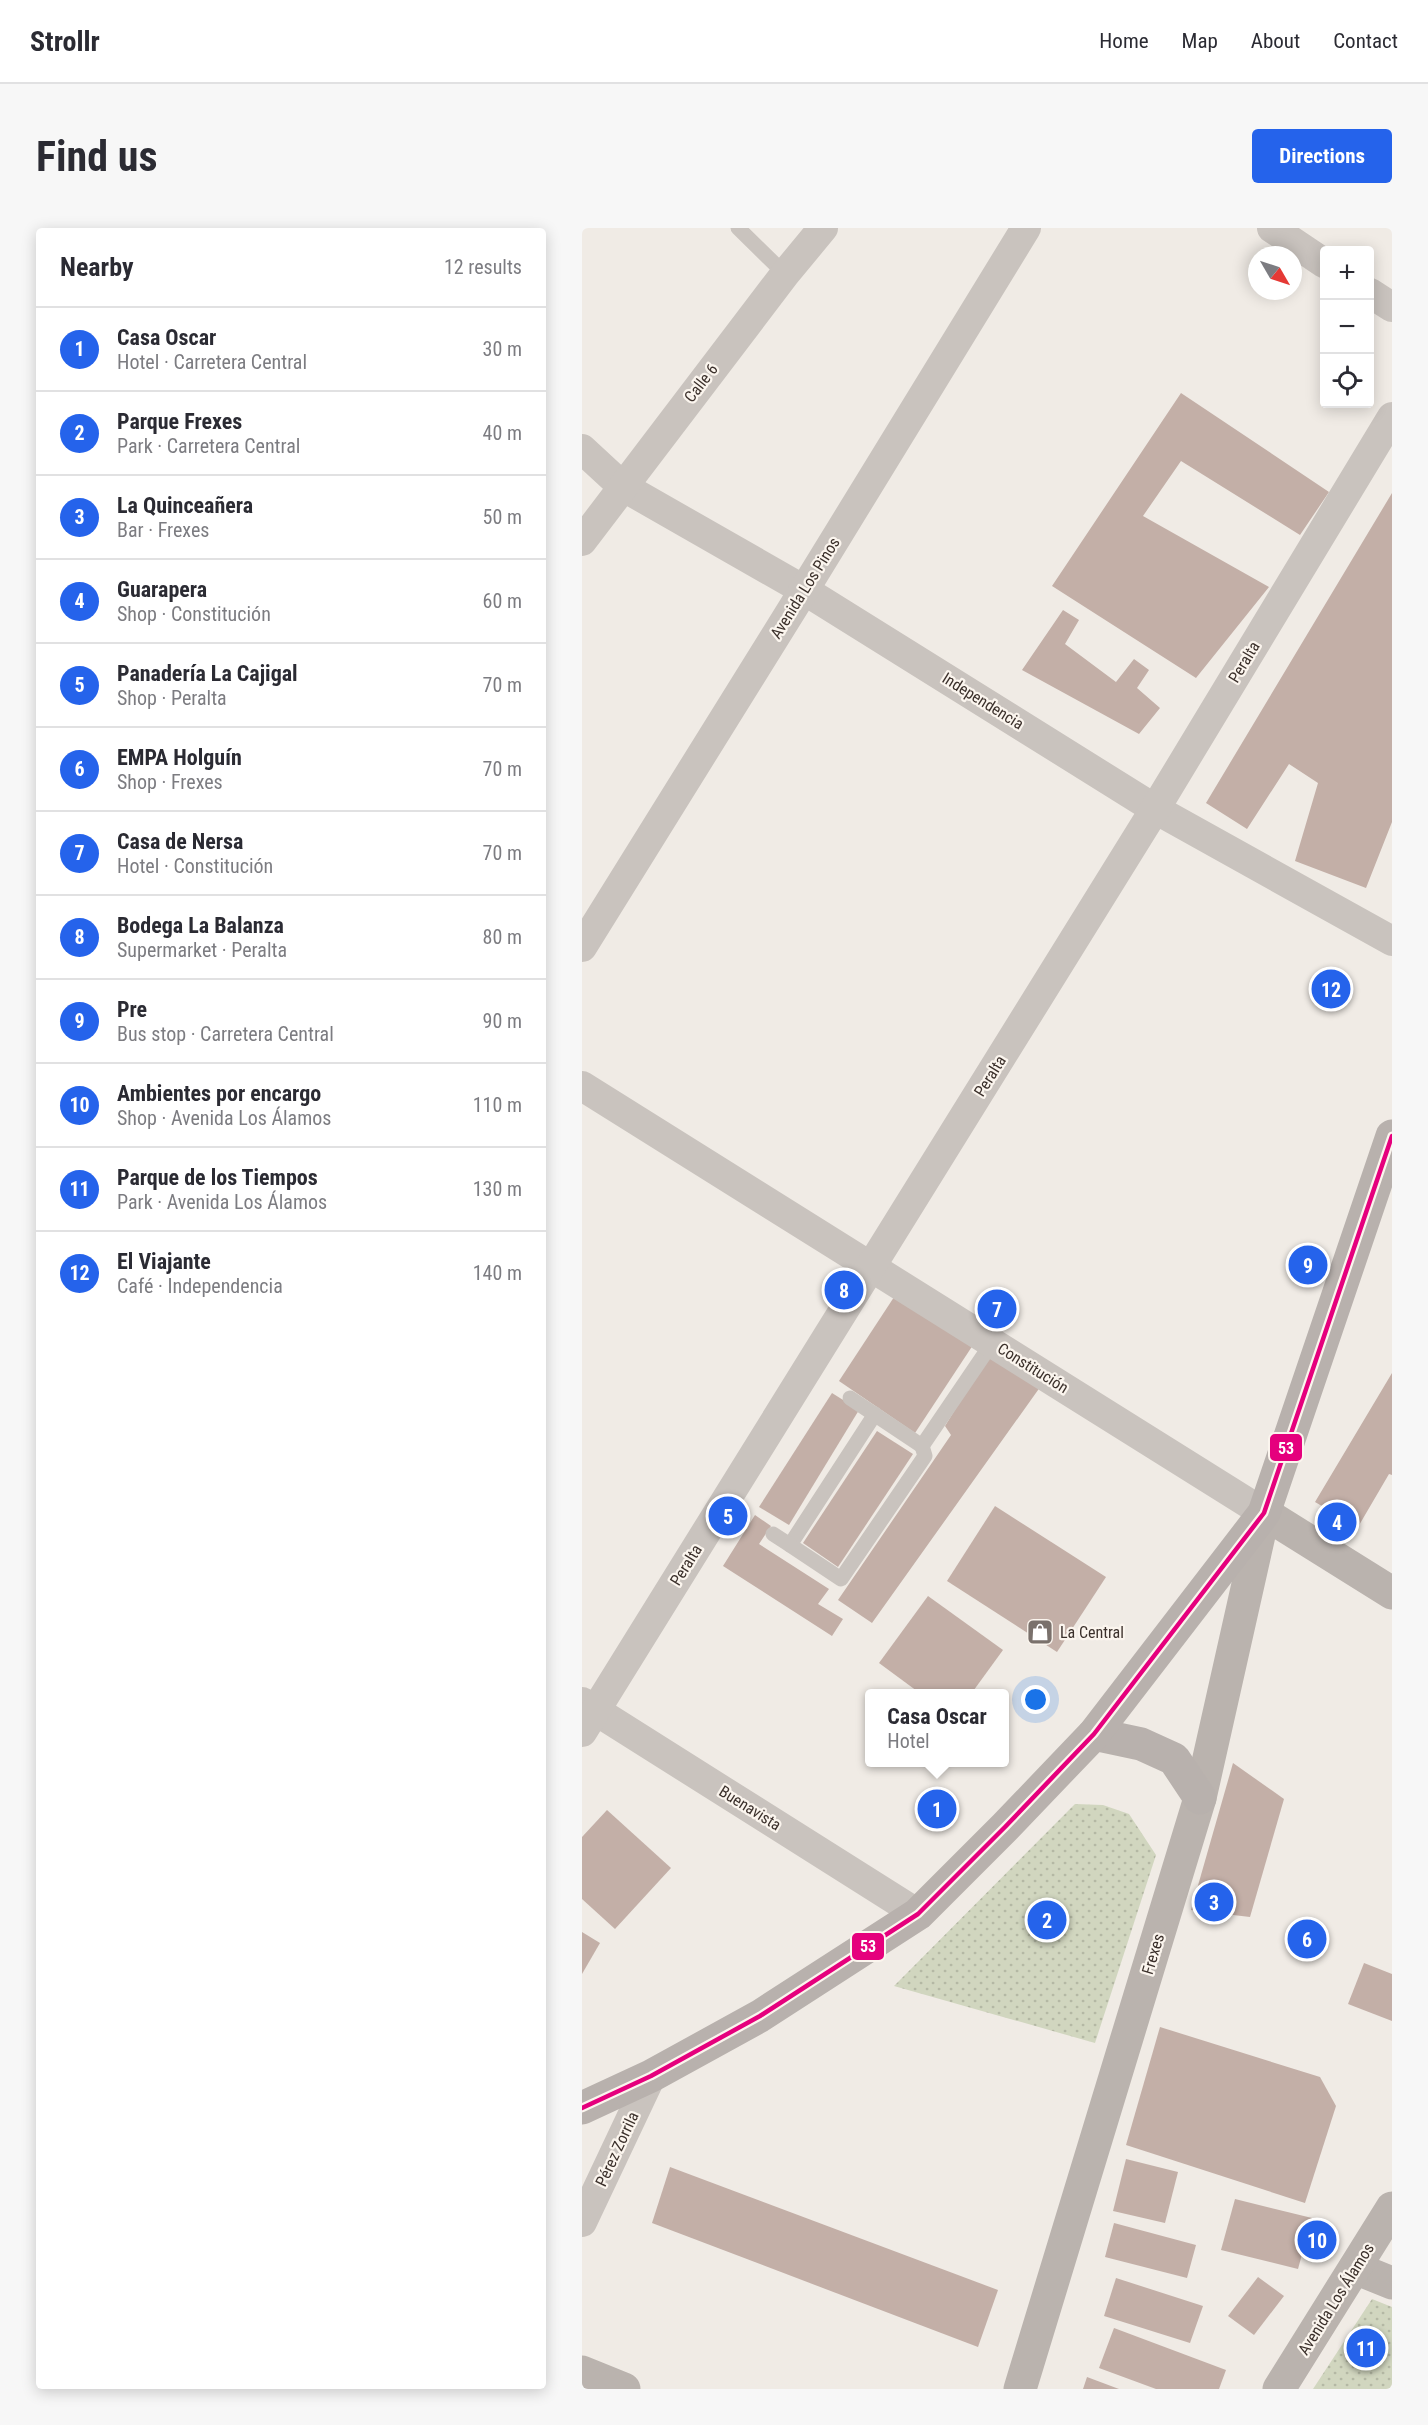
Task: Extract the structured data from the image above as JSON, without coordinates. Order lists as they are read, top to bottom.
{
  "streets": {
    "main road": ["Constitución", "Frexes", "Avenida Los Álamos"],
    "street": [
      "Calle 6",
      "Avenida Los Pinos",
      "Peralta",
      "Independencia",
      "Buenavista",
      "Pérez Zorrila"
    ]
  },
  "crossings": [
    ["Calle 6", "Independencia"],
    ["Avenida Los Pinos", "Independencia"],
    ["Peralta", "Independencia"],
    ["Peralta", "Constitución"],
    ["Peralta", "Buenavista"],
    ["Constitución", "Frexes"]
  ],
  "places": {
    "shop": ["La Central"]
  },
  "lines": ["transit line 53"],
  "north": "bottom right",
  "page": {
    "header": "Strollr",
    "nav": [
      "Home",
      "Map",
      "About",
      "Contact"
    ],
    "buttons": "Directions",
    "title": "Find us",
    "heading": ["Nearby", "12 results"],
    "map_buttons": ["+", "−"],
    "list": [
      {
        "mark": "1",
        "name": "Casa Oscar",
        "note": "Hotel · Carretera Central",
        "value": "30 m"
      },
      {
        "mark": "2",
        "name": "Parque Frexes",
        "note": "Park · Carretera Central",
        "value": "40 m"
      },
      {
        "mark": "3",
        "name": "La Quinceañera",
        "note": "Bar · Frexes",
        "value": "50 m"
      },
      {
        "mark": "4",
        "name": "Guarapera",
        "note": "Shop · Constitución",
        "value": "60 m"
      },
      {
        "mark": "5",
        "name": "Panadería La Cajigal",
        "note": "Shop · Peralta",
        "value": "70 m"
      },
      {
        "mark": "6",
        "name": "EMPA Holguín",
        "note": "Shop · Frexes",
        "value": "70 m"
      },
      {
        "mark": "7",
        "name": "Casa de Nersa",
        "note": "Hotel · Constitución",
        "value": "70 m"
      },
      {
        "mark": "8",
        "name": "Bodega La Balanza",
        "note": "Supermarket · Peralta",
        "value": "80 m"
      },
      {
        "mark": "9",
        "name": "Pre",
        "note": "Bus stop · Carretera Central",
        "value": "90 m"
      },
      {
        "mark": "10",
        "name": "Ambientes por encargo",
        "note": "Shop · Avenida Los Álamos",
        "value": "110 m"
      },
      {
        "mark": "11",
        "name": "Parque de los Tiempos",
        "note": "Park · Avenida Los Álamos",
        "value": "130 m"
      },
      {
        "mark": "12",
        "name": "El Viajante",
        "note": "Café · Independencia",
        "value": "140 m"
      }
    ],
    "pins": [
      "12",
      "9",
      "8",
      "7",
      "5",
      "4",
      "1",
      "3",
      "2",
      "6",
      "10",
      "11"
    ],
    "popup": ["Casa Oscar", "Hotel"]
  }
}
